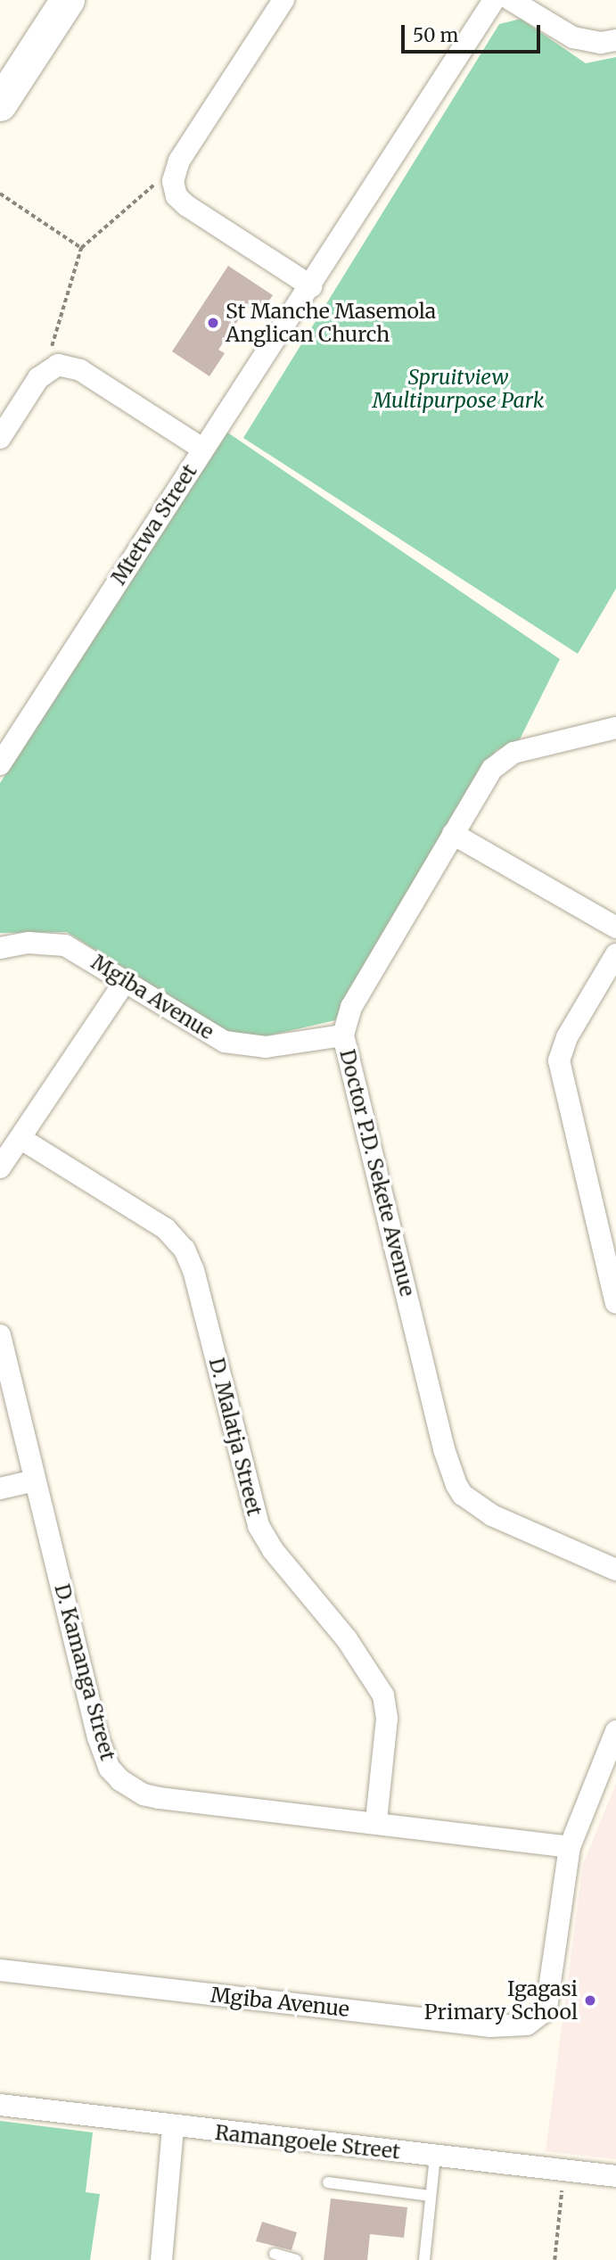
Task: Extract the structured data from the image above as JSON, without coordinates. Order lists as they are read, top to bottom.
{
  "streets": {
    "street": [
      "Mtetwa Street",
      "Mgiba Avenue",
      "Doctor P.D. Sekete Avenue",
      "D. Malatja Street",
      "D. Kamanga Street",
      "Ramangoele Street"
    ]
  },
  "crossings": [
    ["Mgiba Avenue", "Doctor P.D. Sekete Avenue"],
    ["Mgiba Avenue", "D. Kamanga Street"],
    ["D. Malatja Street", "D. Kamanga Street"]
  ],
  "parks": ["Spruitview Multipurpose Park"],
  "places": ["St Manche Masemola Anglican Church", "Igagasi Primary School"],
  "scale_bar": "50 m"
}
